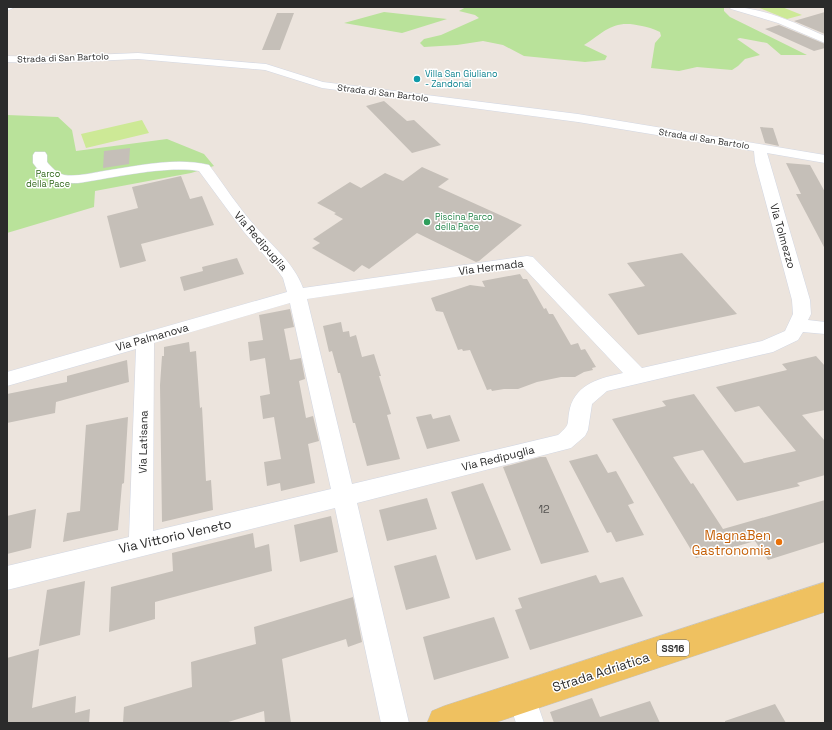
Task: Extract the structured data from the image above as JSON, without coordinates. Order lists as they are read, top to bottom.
{
  "streets": {
    "main road": ["SS16", "Strada Adriatica"],
    "street": [
      "Strada di San Bartolo",
      "Via Tolmezzo",
      "Via Redipuglia",
      "Via Hermada",
      "Via Palmanova",
      "Via Latisana",
      "Via Vittorio Veneto"
    ]
  },
  "crossings": [
    ["Strada di San Bartolo", "Via Tolmezzo"],
    ["Via Redipuglia", "Via Hermada"],
    ["Via Redipuglia", "Via Palmanova"],
    ["Via Redipuglia", "Via Vittorio Veneto"],
    ["Via Hermada", "Via Palmanova"],
    ["Via Palmanova", "Via Latisana"],
    ["Via Latisana", "Via Vittorio Veneto"]
  ],
  "parks": ["Parco della Pace"],
  "places": ["Villa San Giuliano - Zandonai", "Piscina Parco della Pace", "MagnaBen Gastronomia"],
  "house_numbers": ["12"]
}
